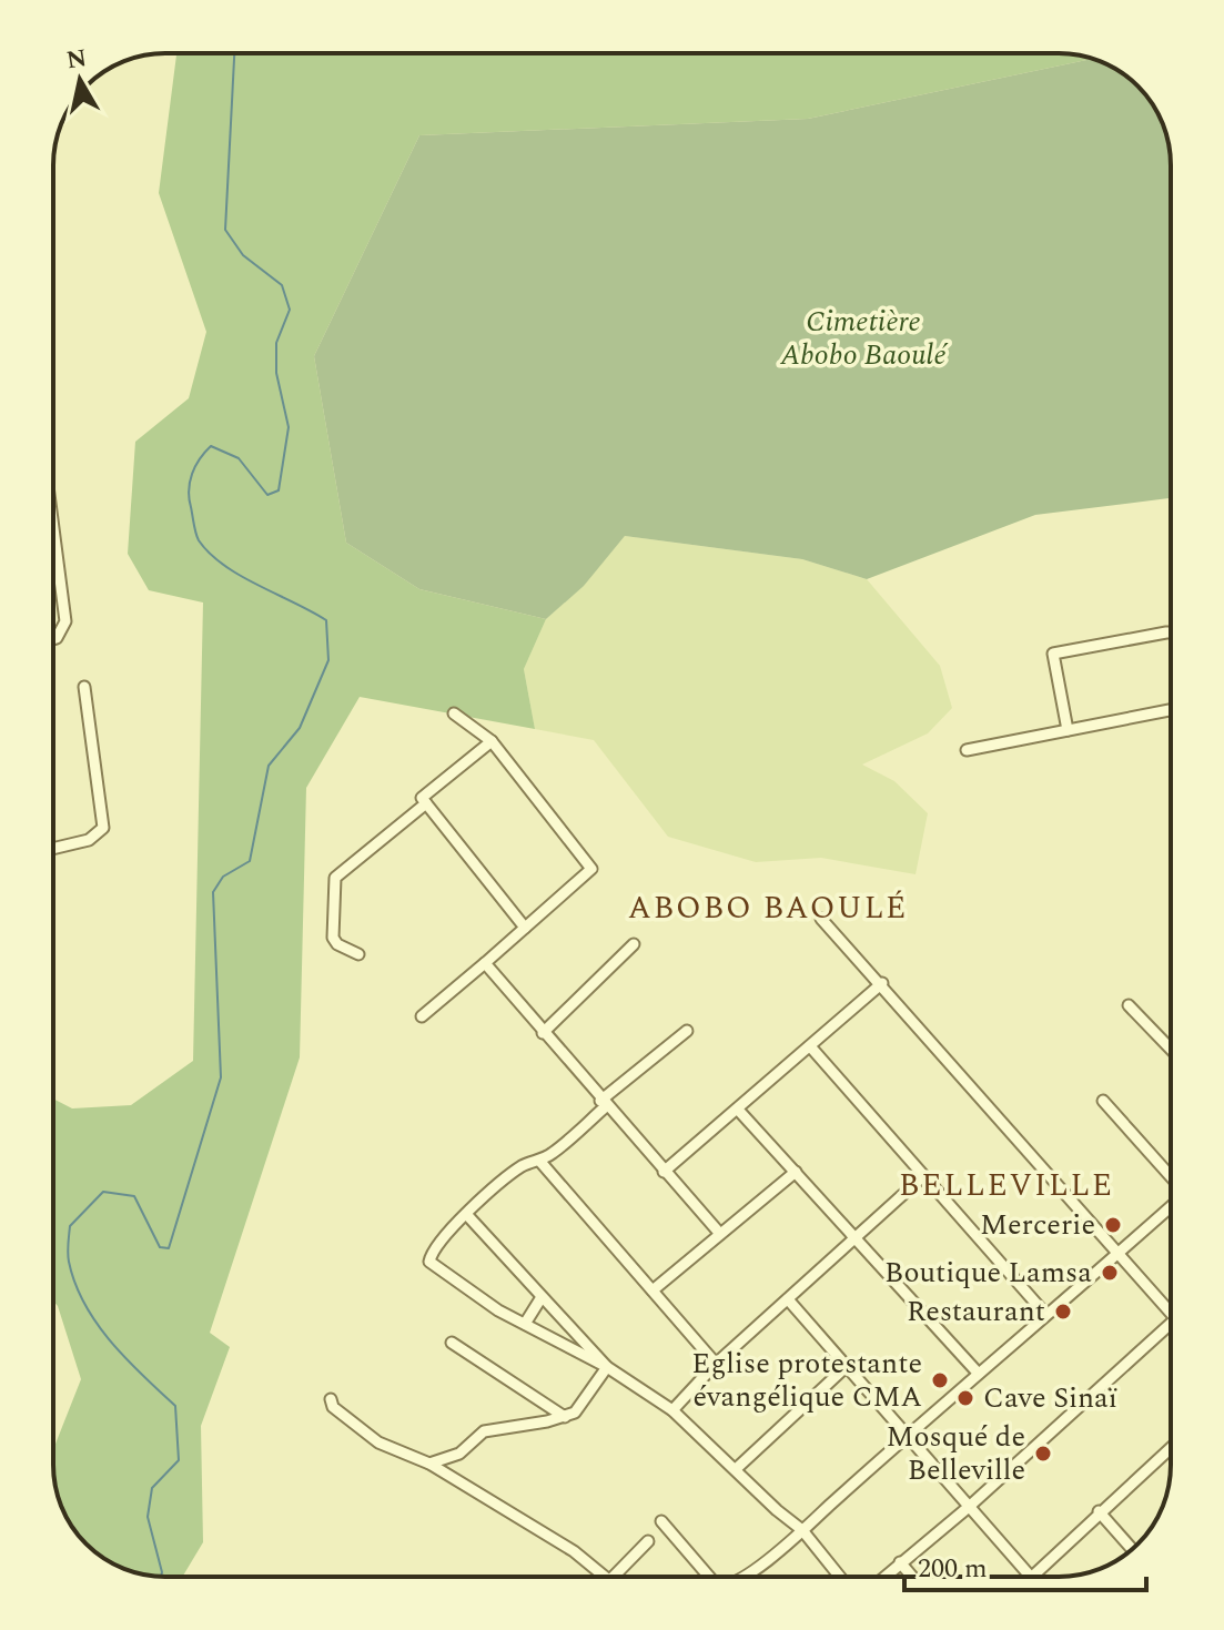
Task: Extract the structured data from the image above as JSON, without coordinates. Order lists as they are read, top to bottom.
{
  "districts": ["ABOBO BAOULÉ", "BELLEVILLE"],
  "parks": ["Cimetière Abobo Baoulé"],
  "places": [
    "Mercerie",
    "Boutique Lamsa",
    "Restaurant",
    "Eglise protestante évangélique CMA",
    "Cave Sinaï",
    "Mosqué de Belleville"
  ],
  "scale_bar": "200 m",
  "north": "top"
}
